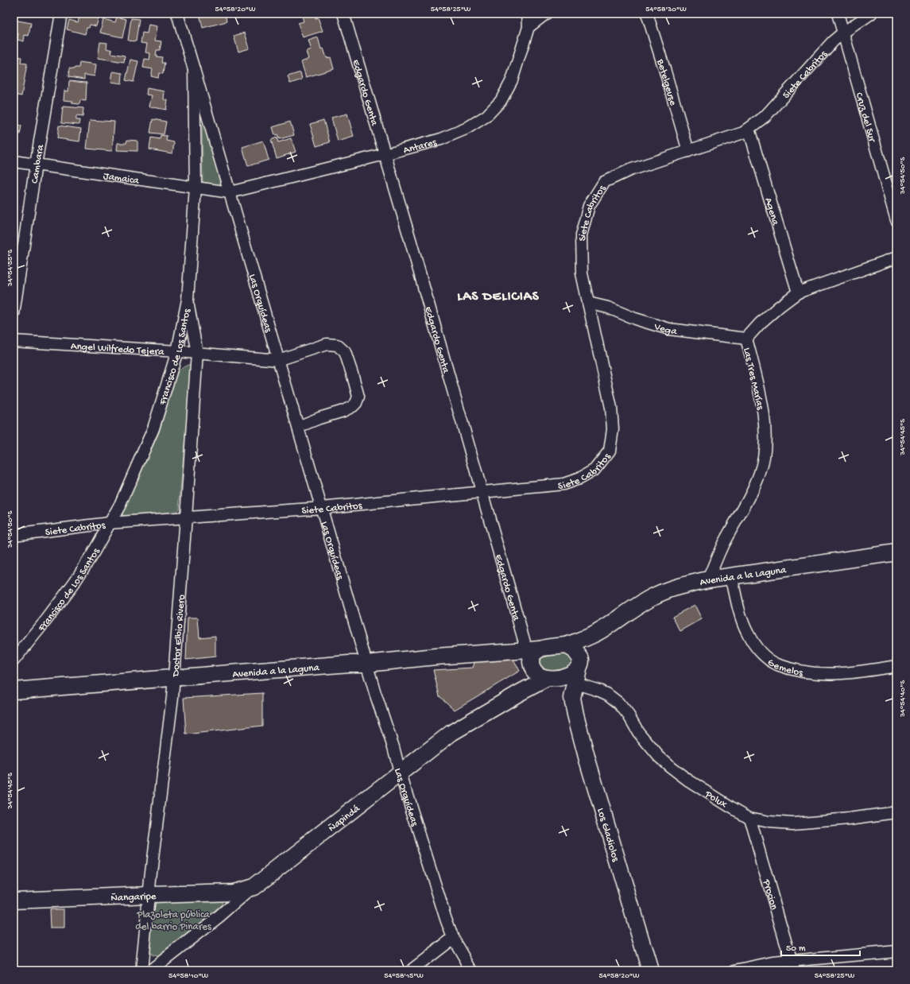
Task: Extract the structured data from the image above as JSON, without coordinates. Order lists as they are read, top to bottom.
{
  "streets": {
    "street": [
      "Siete Cabritos",
      "Betelgeuse",
      "Edgardo Genta",
      "Cruz del Sur",
      "Antares",
      "Cambara",
      "Jamaica",
      "Agena",
      "Las Orquídeas",
      "Vega",
      "Angel Wilfredo Tejera",
      "Francisco de Los Santos",
      "Las Tres Marías",
      "Avenida a la Laguna",
      "Doctor Elbio Rivero",
      "Gemelos",
      "Polux",
      "Ñapindá",
      "Los Gladiolos",
      "Procion",
      "Ñangaripe"
    ]
  },
  "crossings": [
    ["Siete Cabritos", "Betelgeuse"],
    ["Siete Cabritos", "Edgardo Genta"],
    ["Siete Cabritos", "Cruz del Sur"],
    ["Siete Cabritos", "Agena"],
    ["Siete Cabritos", "Las Orquídeas"],
    ["Siete Cabritos", "Vega"],
    ["Siete Cabritos", "Francisco de Los Santos"],
    ["Siete Cabritos", "Doctor Elbio Rivero"],
    ["Edgardo Genta", "Antares"],
    ["Edgardo Genta", "Avenida a la Laguna"],
    ["Edgardo Genta", "Ñapindá"],
    ["Edgardo Genta", "Los Gladiolos"],
    ["Antares", "Jamaica"],
    ["Antares", "Las Orquídeas"],
    ["Cambara", "Jamaica"],
    ["Jamaica", "Las Orquídeas"],
    ["Jamaica", "Francisco de Los Santos"],
    ["Agena", "Las Tres Marías"],
    ["Las Orquídeas", "Angel Wilfredo Tejera"],
    ["Las Orquídeas", "Francisco de Los Santos"],
    ["Las Orquídeas", "Avenida a la Laguna"],
    ["Las Orquídeas", "Ñapindá"],
    ["Vega", "Las Tres Marías"],
    ["Angel Wilfredo Tejera", "Francisco de Los Santos"],
    ["Angel Wilfredo Tejera", "Doctor Elbio Rivero"],
    ["Francisco de Los Santos", "Doctor Elbio Rivero"],
    ["Las Tres Marías", "Avenida a la Laguna"],
    ["Avenida a la Laguna", "Doctor Elbio Rivero"],
    ["Avenida a la Laguna", "Gemelos"],
    ["Avenida a la Laguna", "Ñapindá"],
    ["Avenida a la Laguna", "Los Gladiolos"],
    ["Doctor Elbio Rivero", "Ñangaripe"],
    ["Polux", "Los Gladiolos"],
    ["Polux", "Procion"],
    ["Ñapindá", "Los Gladiolos"],
    ["Ñapindá", "Ñangaripe"]
  ],
  "districts": ["LAS DELICIAS"],
  "parks": ["Plazoleta pública del barrio Pinares"],
  "scale_bar": "50 m",
  "coordinates": [
    "54°58'20\"W",
    "54°58'25\"W",
    "54°58'30\"W",
    "34°54'50\"S",
    "34°54'55\"S",
    "34°54'45\"S",
    "34°54'40\"S",
    "54°58'10\"W",
    "54°58'15\"W"
  ]
}
